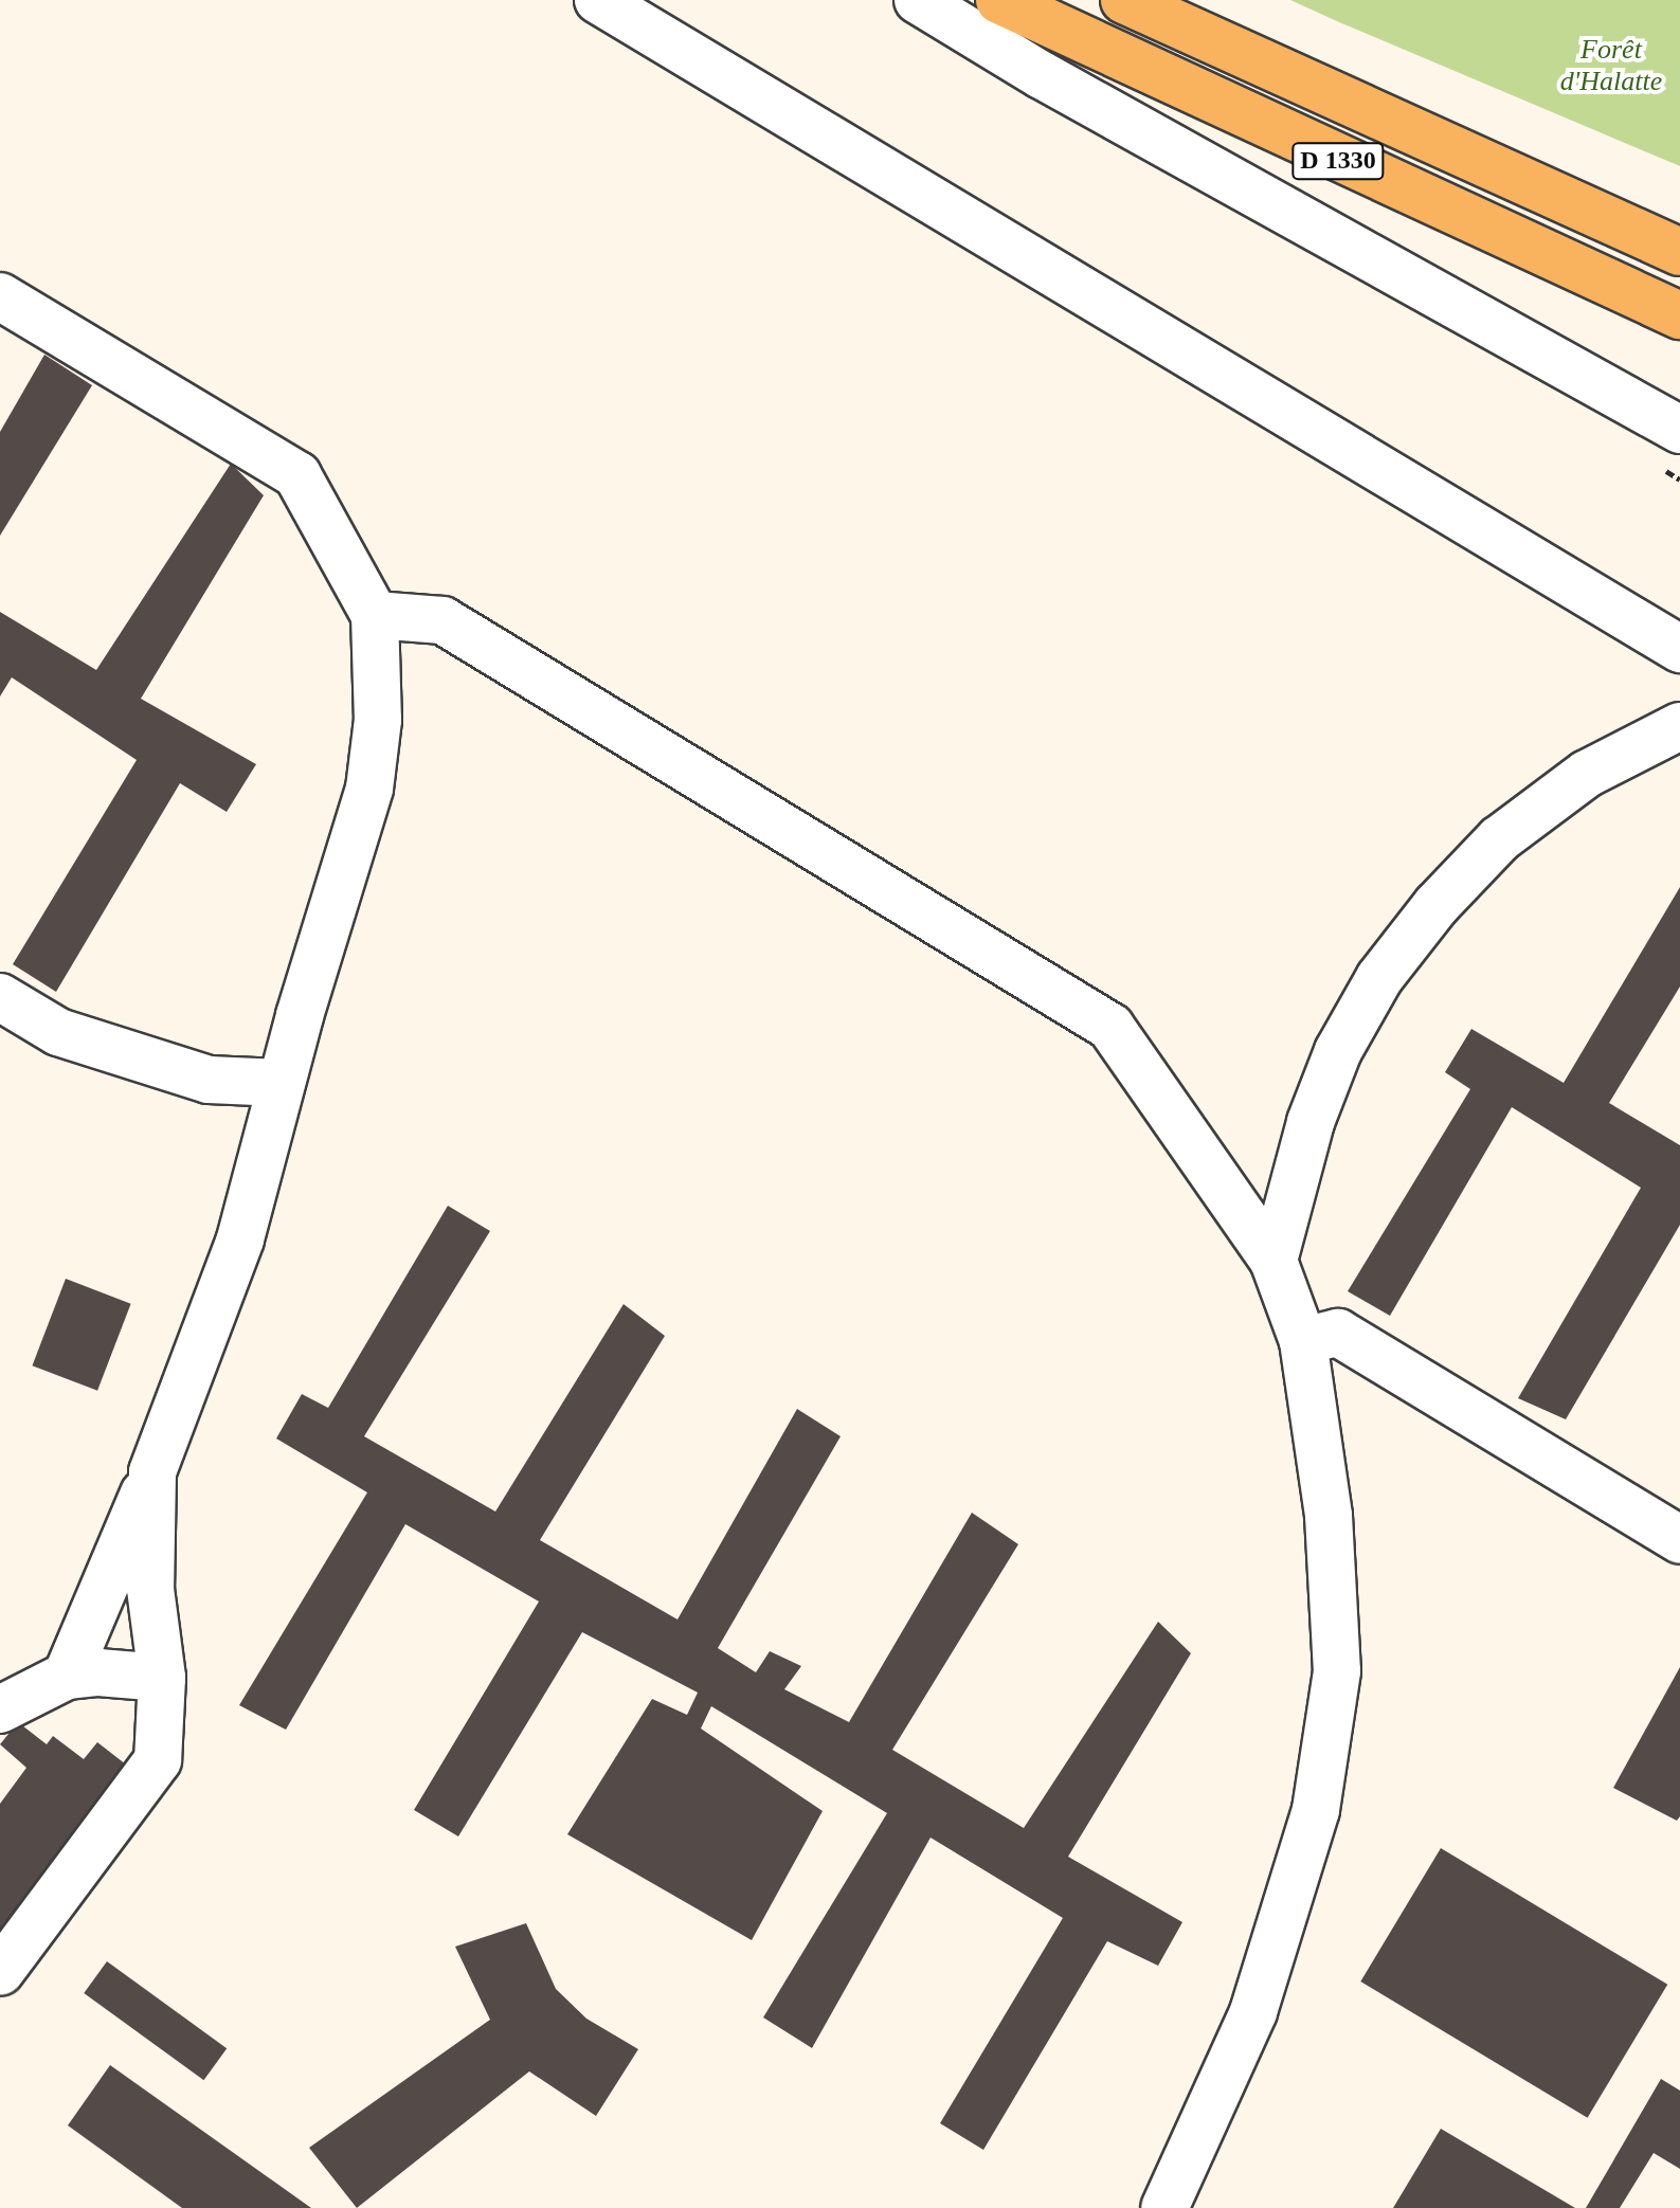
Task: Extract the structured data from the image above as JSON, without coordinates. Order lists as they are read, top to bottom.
{
  "streets": {
    "main road": ["D 1330"]
  },
  "parks": ["Forêt d'Halatte"]
}
